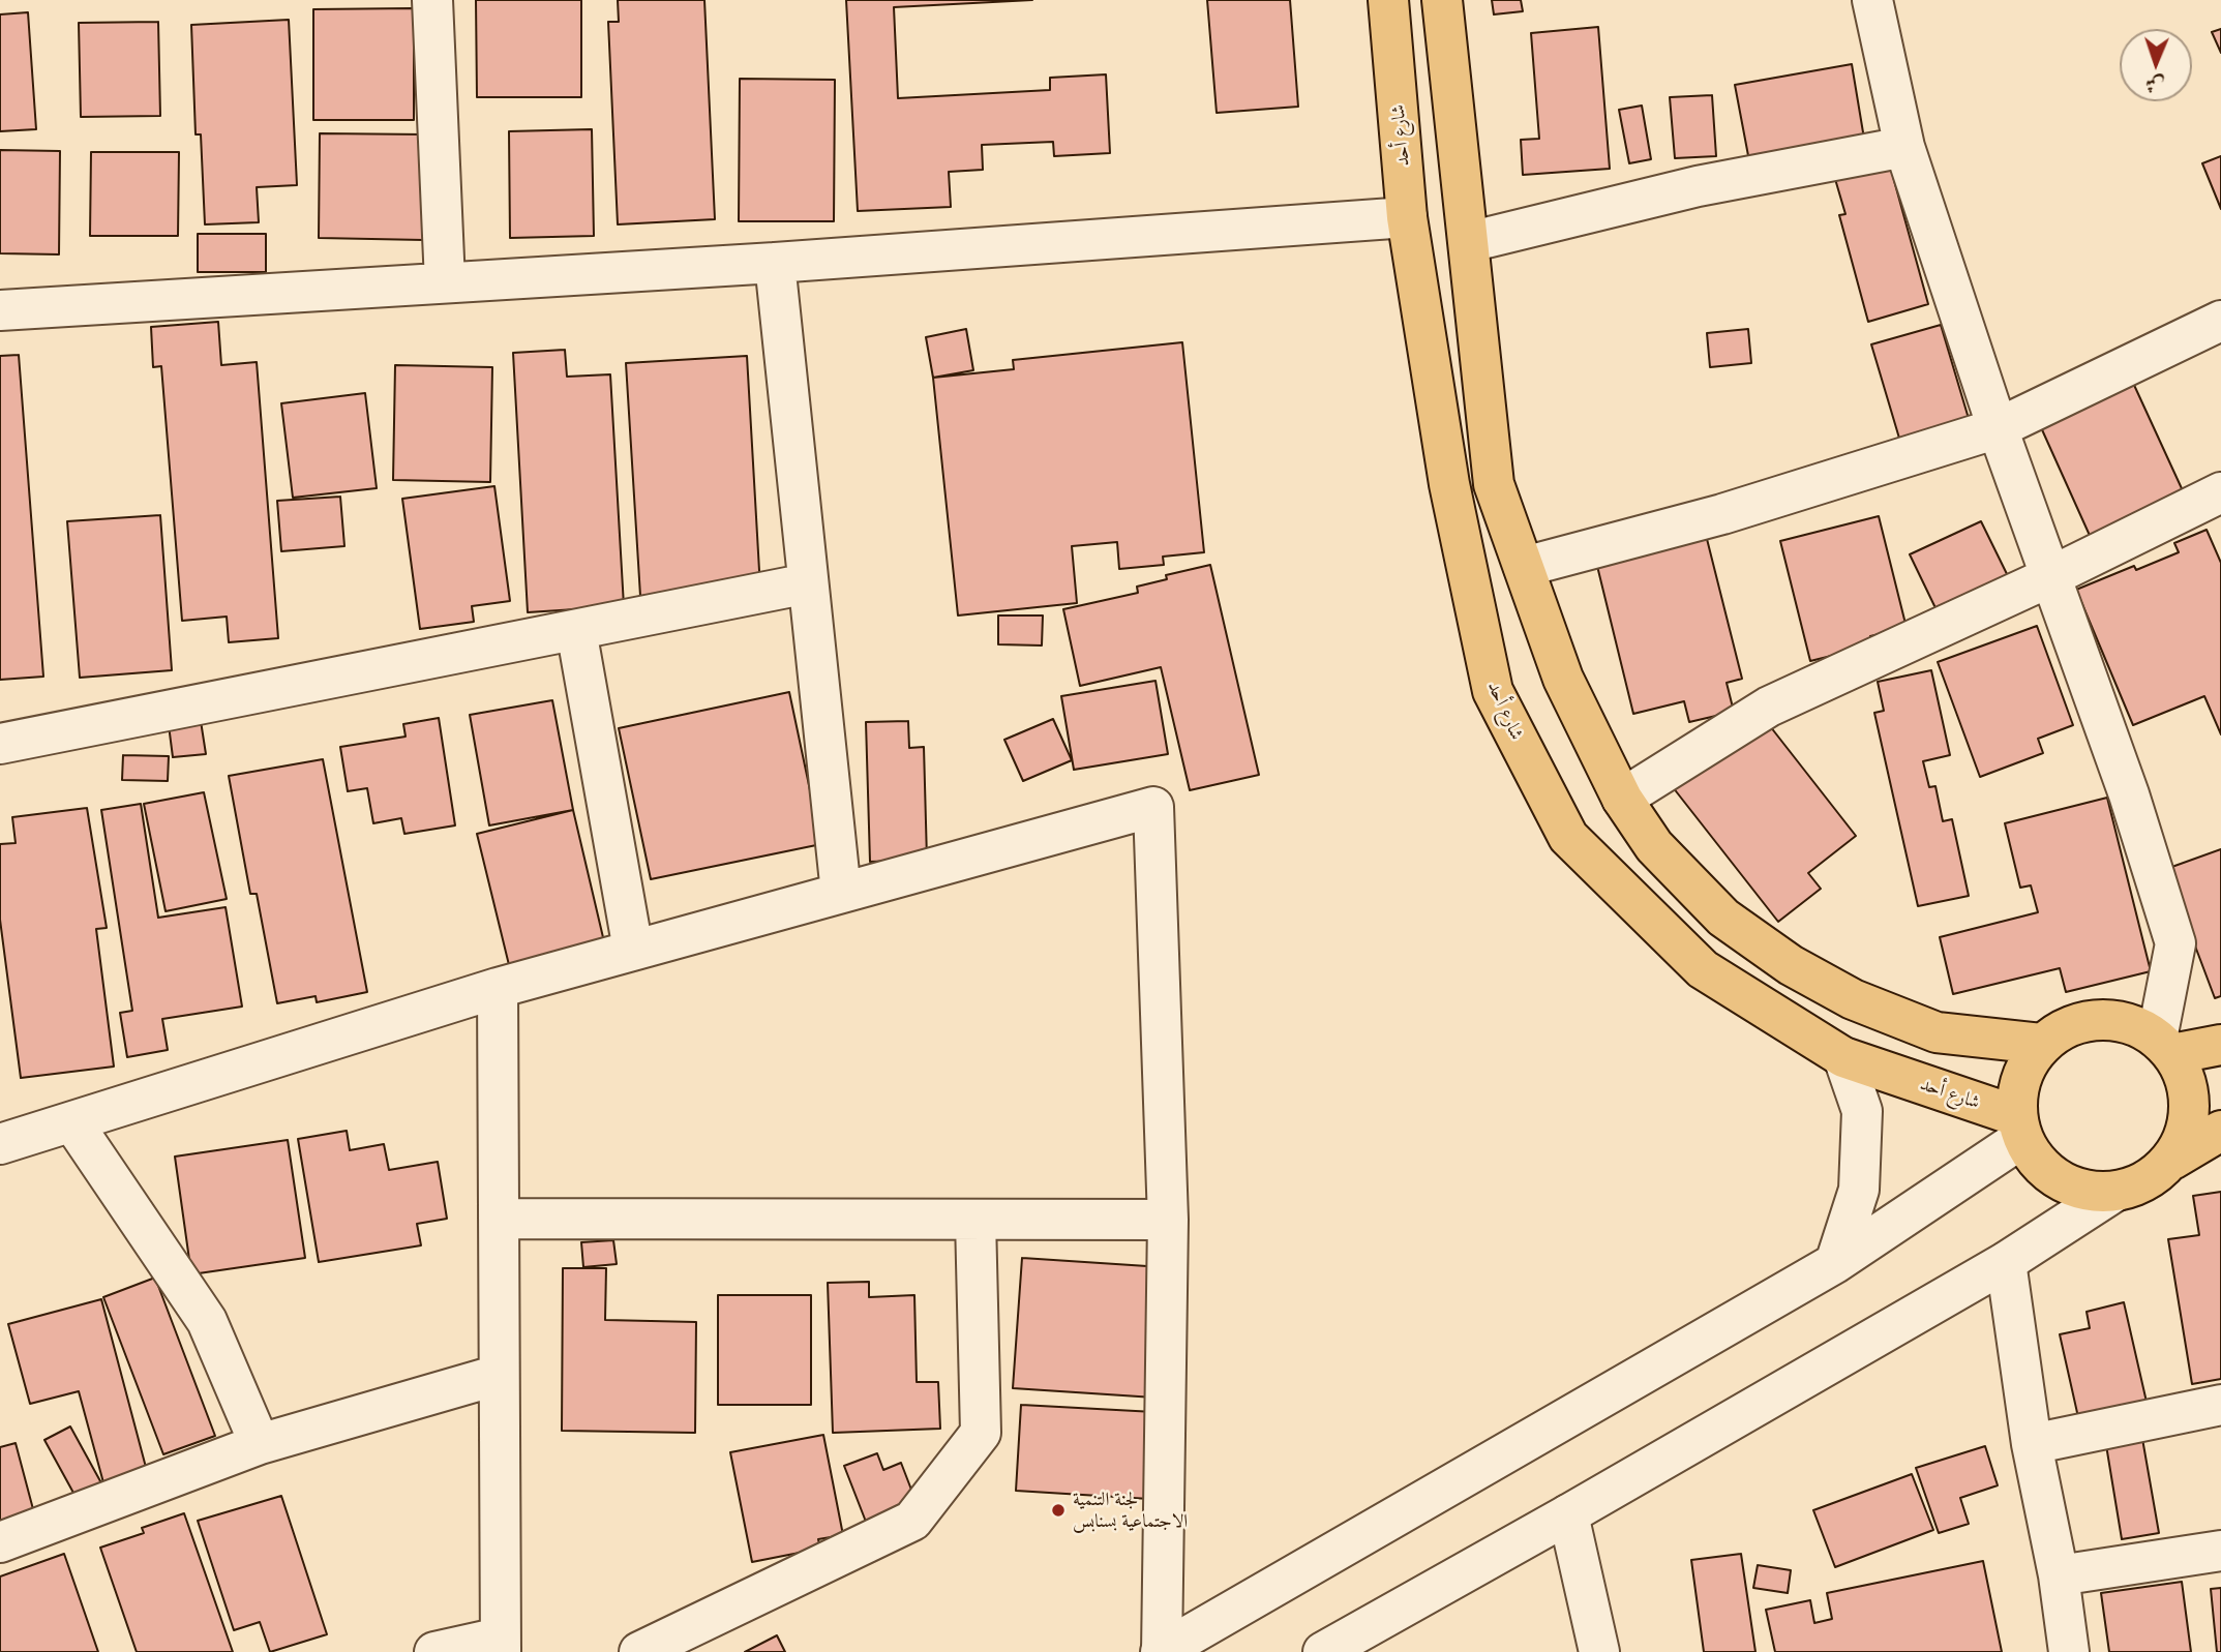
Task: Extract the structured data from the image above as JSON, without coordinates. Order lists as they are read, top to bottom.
{
  "streets": {
    "main road": ["شارع أحد"]
  },
  "places": ["لجنة التنمية الاجتماعية بسنابس"],
  "north": "bottom"
}
